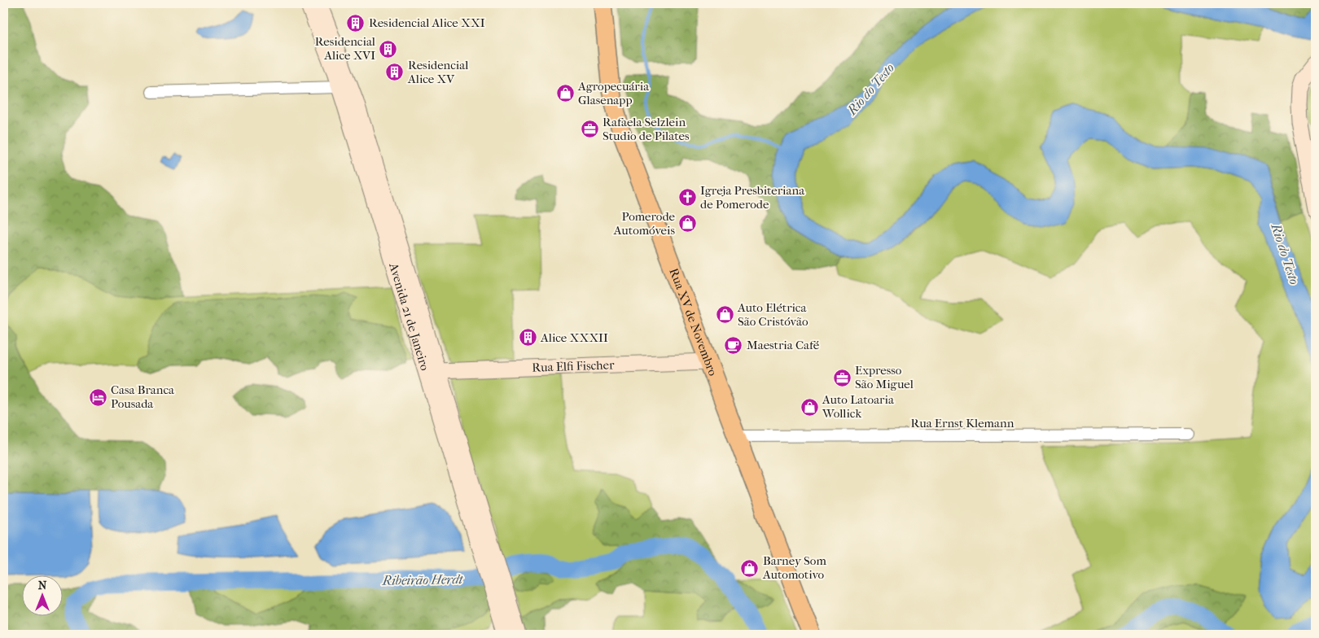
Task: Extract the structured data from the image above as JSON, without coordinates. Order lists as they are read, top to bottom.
{
  "streets": {
    "main road": ["Avenida 21 de Janeiro", "Rua XV de Novembro", "Rua Elfi Fischer"],
    "street": ["Rua Ernst Klemann"]
  },
  "crossings": [
    ["Avenida 21 de Janeiro", "Rua Elfi Fischer"],
    ["Rua XV de Novembro", "Rua Elfi Fischer"],
    ["Rua XV de Novembro", "Rua Ernst Klemann"]
  ],
  "water": ["Rio do Testo", "Ribeirão Herdt"],
  "places": {
    "building": [
      "Residencial Alice XXI",
      "Residencial Alice XVI",
      "Residencial Alice XV",
      "Alice XXXII"
    ],
    "shop": [
      "Agropecuária Glasenapp",
      "Pomerode Automóveis",
      "Auto Elétrica São Cristóvão",
      "Auto Latoaria Wollick",
      "Barney Som Automotivo"
    ],
    "office": ["Rafaela Selzlein Studio de Pilates", "Expresso São Miguel"],
    "church": ["Igreja Presbiteriana de Pomerode"],
    "cafe": ["Maestria Café"],
    "hotel": ["Casa Branca Pousada"]
  },
  "north": "top"
}
